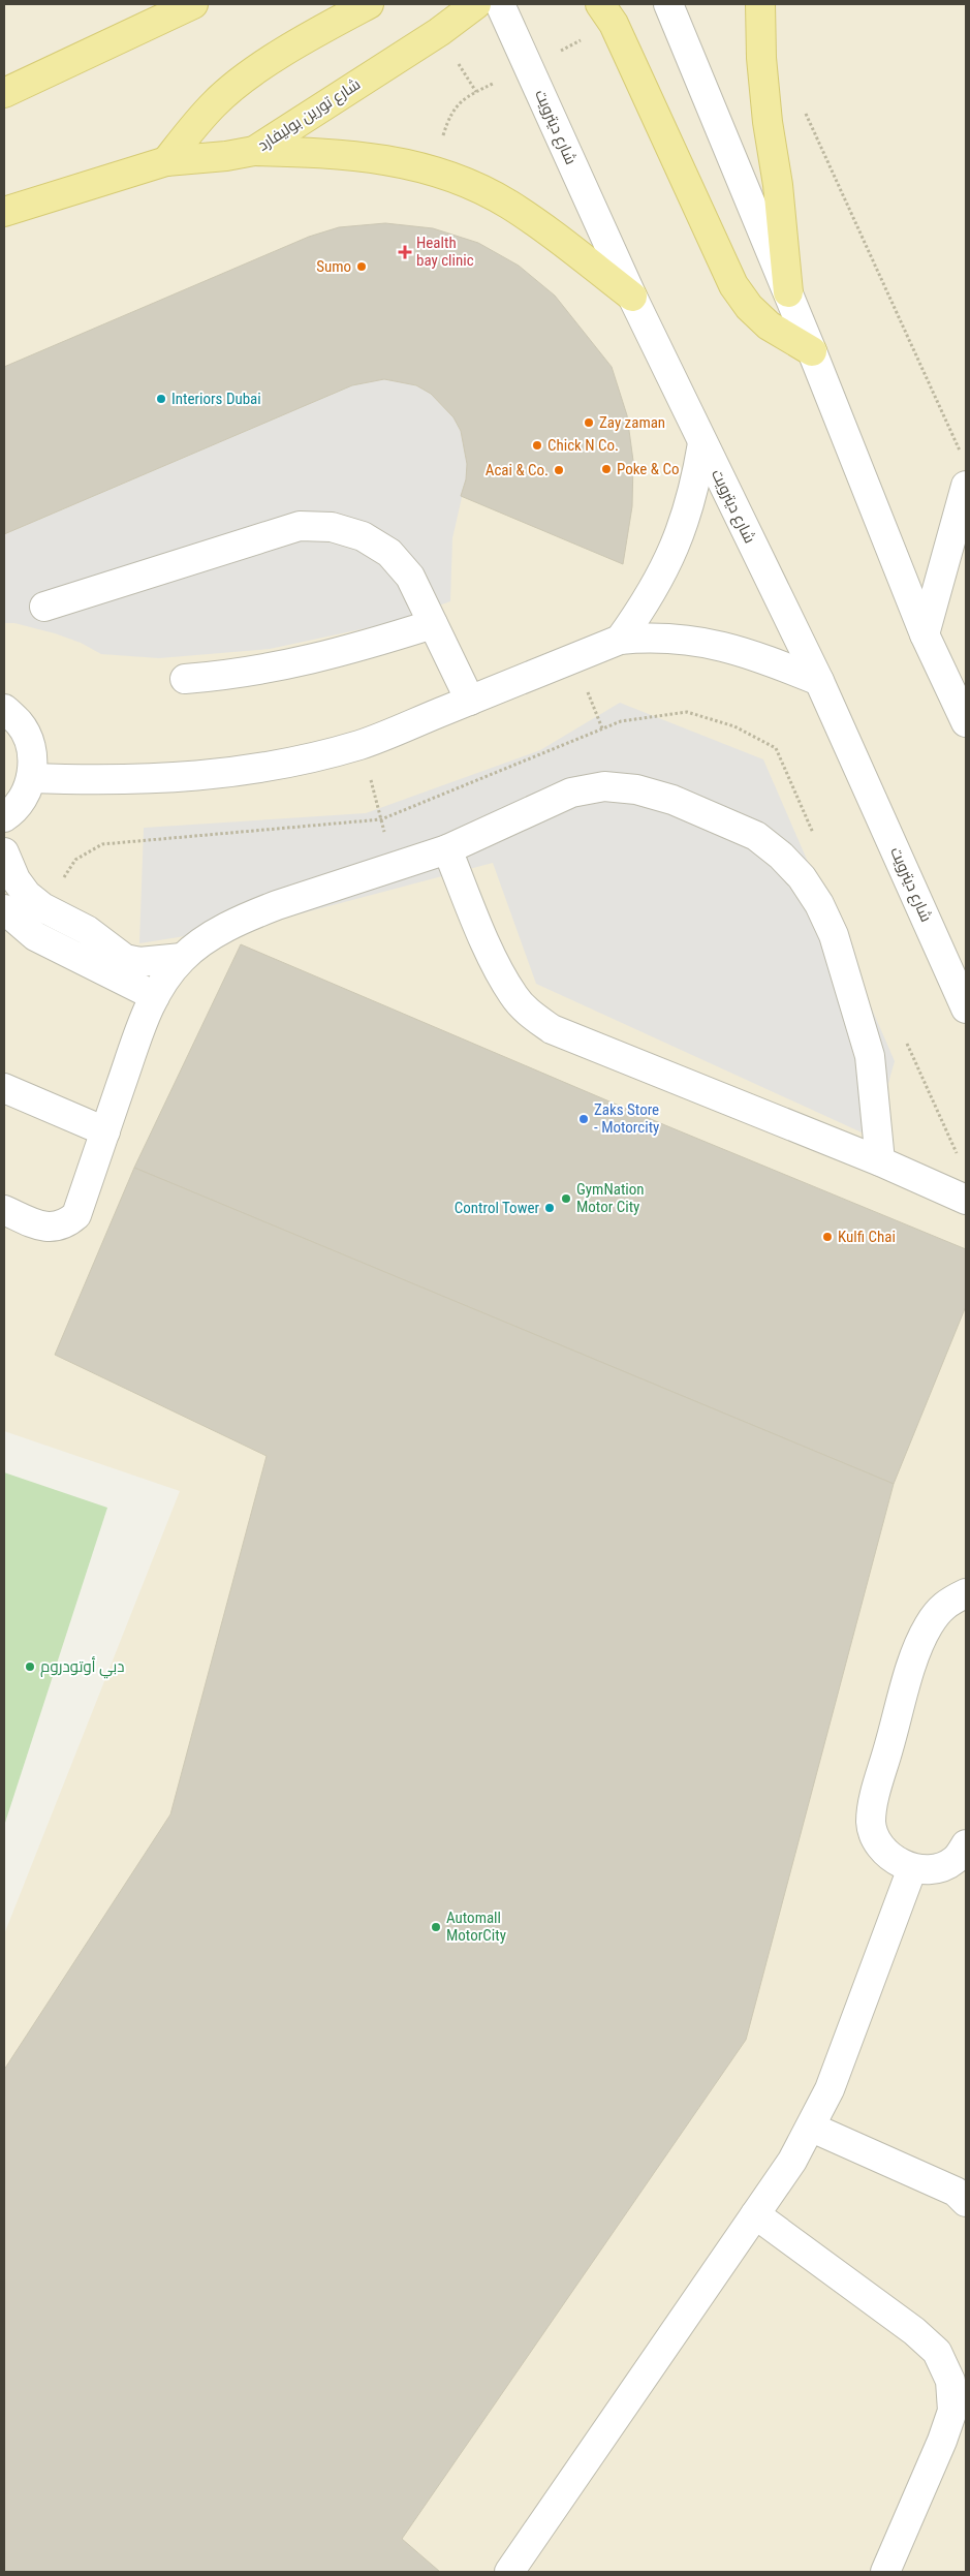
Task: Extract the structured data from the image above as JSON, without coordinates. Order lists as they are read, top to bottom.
{
  "streets": {
    "main road": ["شارع تورين بوليفارد"],
    "street": ["شارع ديترويت"]
  },
  "places": {
    "health": ["Health bay clinic"],
    "other": [
      "Sumo",
      "Interiors Dubai",
      "Zay zaman",
      "Chick N Co.",
      "Poke & Co",
      "Acai & Co.",
      "Zaks Store - Motorcity",
      "GymNation Motor City",
      "Control Tower",
      "Kulfi Chai",
      "دبي أوتودروم",
      "Automall MotorCity"
    ]
  }
}
